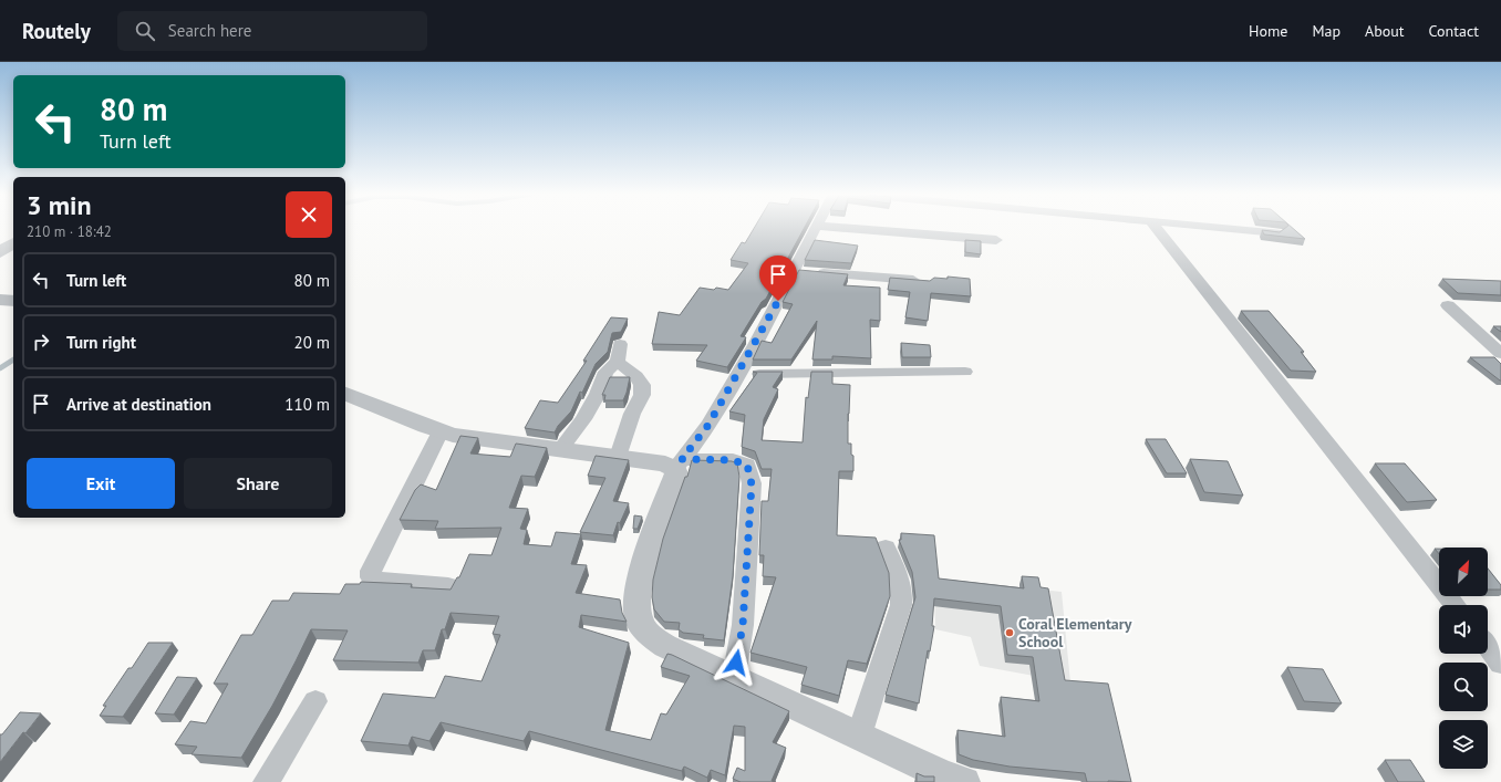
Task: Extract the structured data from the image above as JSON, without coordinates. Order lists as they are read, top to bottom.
{
  "places": ["Coral Elementary School"],
  "north": "top right",
  "page": {
    "header": "Routely",
    "search": "Search here",
    "nav": [
      "Home",
      "Map",
      "About",
      "Contact"
    ],
    "turn": ["80 m", "Turn left"],
    "heading": ["3 min", "210 m · 18:42"],
    "list": [
      {
        "name": "Turn left",
        "value": "80 m"
      },
      {
        "name": "Turn right",
        "value": "20 m"
      },
      {
        "name": "Arrive at destination",
        "value": "110 m"
      }
    ],
    "buttons": ["Exit", "Share"]
  }
}
